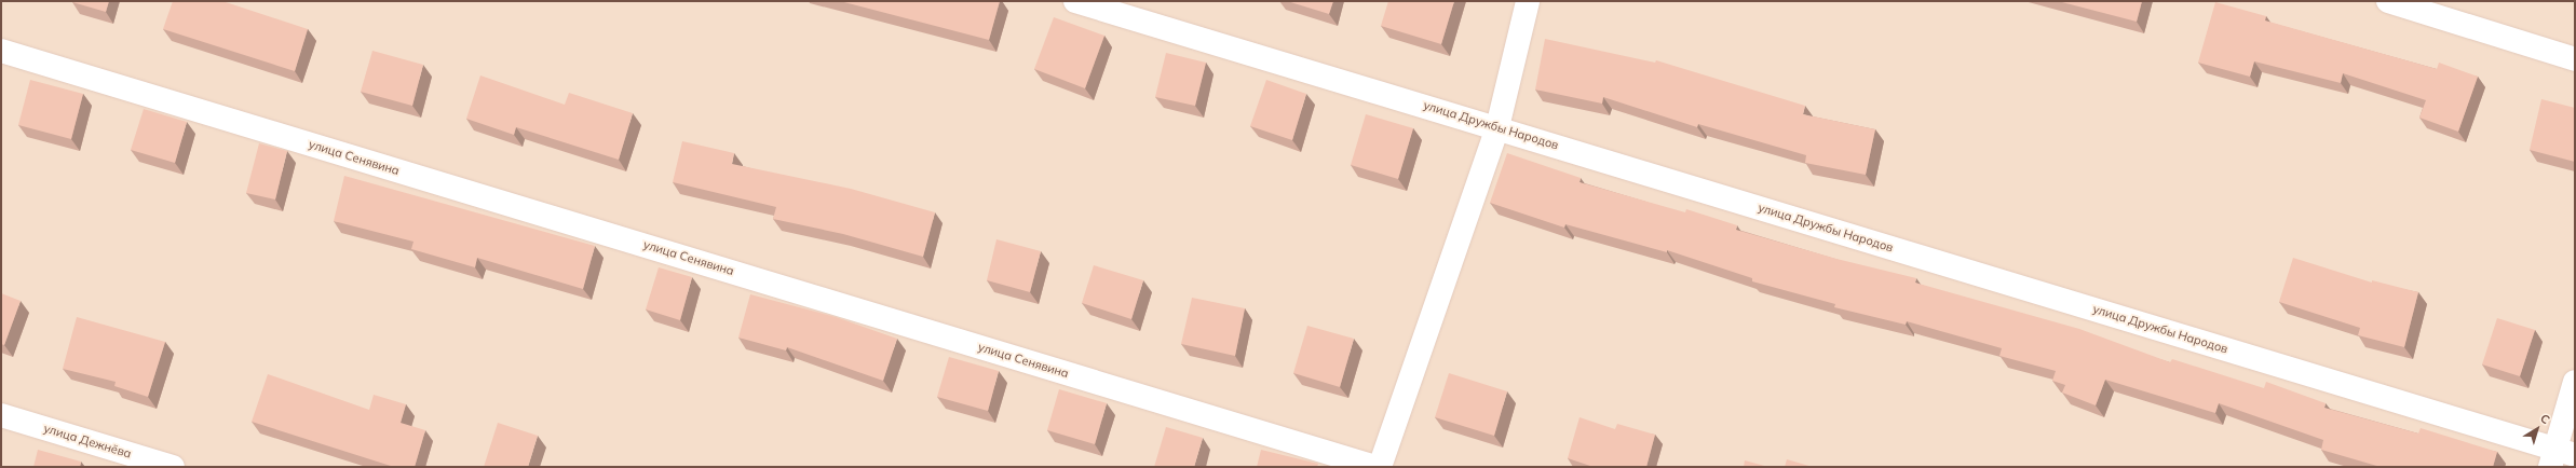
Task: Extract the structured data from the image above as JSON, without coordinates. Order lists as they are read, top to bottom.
{
  "streets": {
    "street": ["улица Дружбы Народов", "улица Сенявина", "улица Дежнёва"]
  },
  "north": "top right"
}
